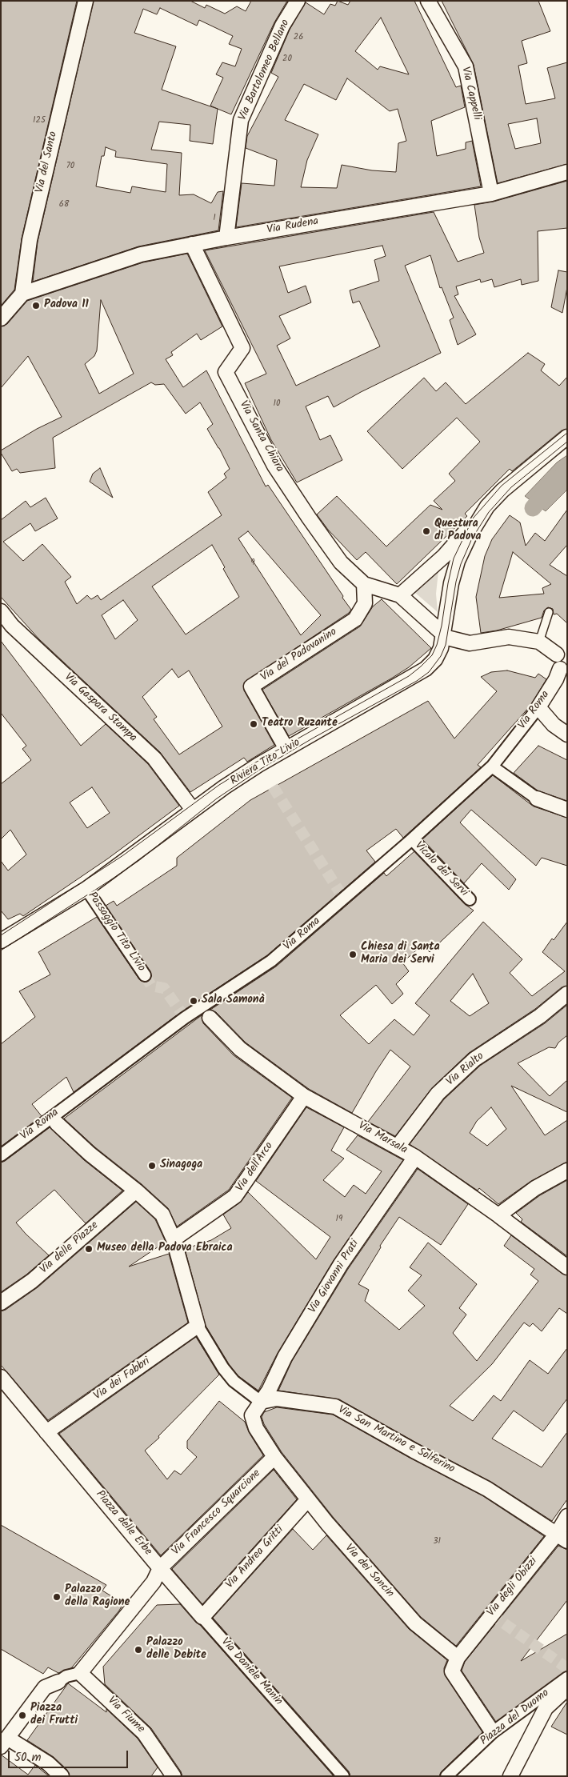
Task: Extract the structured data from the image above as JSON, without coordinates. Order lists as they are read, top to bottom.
{
  "streets": {
    "street": [
      "Via Bartolomeo Bellano",
      "Via Cappelli",
      "Via del Santo",
      "Via Rudena",
      "Via Santa Chiara",
      "Via del Padovanino",
      "Via Gaspara Stampa",
      "Via Roma",
      "Riviera Tito Livio",
      "Vicolo dei Servi",
      "Passaggio Tito Livio",
      "Via Rialto",
      "Via Marsala",
      "Via dell'Arco",
      "Via delle Piazze",
      "Via Giovanni Prati",
      "Via dei Fabbri",
      "Via San Martino e Solferino",
      "Via Francesco Squarcione",
      "Piazza delle Erbe",
      "Via Andrea Gritti",
      "Via dei Soncin",
      "Via degli Obizzi",
      "Via Daniele Manin",
      "Via Fiume",
      "Piazza del Duomo"
    ]
  },
  "crossings": [
    ["Via Bartolomeo Bellano", "Via Rudena"],
    ["Via Cappelli", "Via Rudena"],
    ["Via del Santo", "Via Rudena"],
    ["Via Rudena", "Via Santa Chiara"],
    ["Via Santa Chiara", "Via del Padovanino"],
    ["Via del Padovanino", "Riviera Tito Livio"],
    ["Via Gaspara Stampa", "Riviera Tito Livio"],
    ["Via Roma", "Vicolo dei Servi"],
    ["Via Roma", "Via Marsala"],
    ["Riviera Tito Livio", "Passaggio Tito Livio"],
    ["Via Rialto", "Via Marsala"],
    ["Via Marsala", "Via dell'Arco"],
    ["Via Marsala", "Via Giovanni Prati"],
    ["Via Giovanni Prati", "Via San Martino e Solferino"],
    ["Via Giovanni Prati", "Via dei Soncin"],
    ["Via dei Fabbri", "Piazza delle Erbe"],
    ["Via San Martino e Solferino", "Via dei Soncin"],
    ["Via San Martino e Solferino", "Via degli Obizzi"],
    ["Via Francesco Squarcione", "Piazza delle Erbe"],
    ["Via Francesco Squarcione", "Via dei Soncin"],
    ["Via Francesco Squarcione", "Via Daniele Manin"],
    ["Piazza delle Erbe", "Via Daniele Manin"],
    ["Via Andrea Gritti", "Via dei Soncin"],
    ["Via Andrea Gritti", "Via Daniele Manin"],
    ["Via dei Soncin", "Via degli Obizzi"]
  ],
  "places": [
    "Padova 11",
    "Questura di Padova",
    "Teatro Ruzante",
    "Chiesa di Santa Maria dei Servi",
    "Sala Samonà",
    "Sinagoga",
    "Museo della Padova Ebraica",
    "Palazzo della Ragione",
    "Palazzo delle Debite",
    "Piazza dei Frutti"
  ],
  "house_numbers": [
    "26",
    "20",
    "125",
    "70",
    "68",
    "1",
    "10",
    "9",
    "19",
    "31"
  ],
  "scale_bar": "50 m"
}
